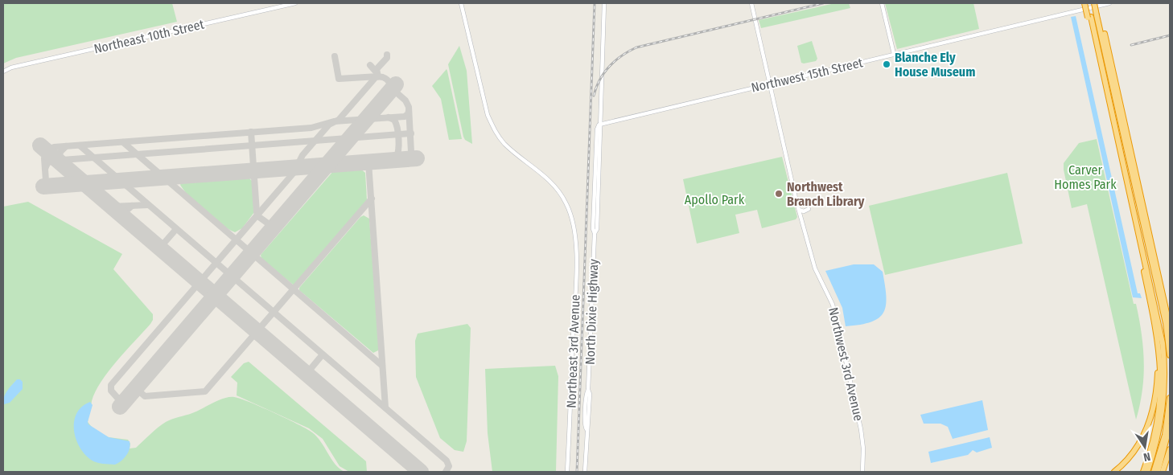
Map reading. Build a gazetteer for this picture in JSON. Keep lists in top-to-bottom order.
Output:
{
  "streets": {
    "street": [
      "Northeast 10th Street",
      "Northwest 15th Street",
      "North Dixie Highway",
      "Northeast 3rd Avenue",
      "Northwest 3rd Avenue"
    ]
  },
  "crossings": [
    ["Northwest 15th Street", "North Dixie Highway"],
    ["Northwest 15th Street", "Northwest 3rd Avenue"]
  ],
  "parks": ["Carver Homes Park", "Apollo Park"],
  "places": ["Blanche Ely House Museum", "Northwest Branch Library"],
  "north": "bottom"
}
